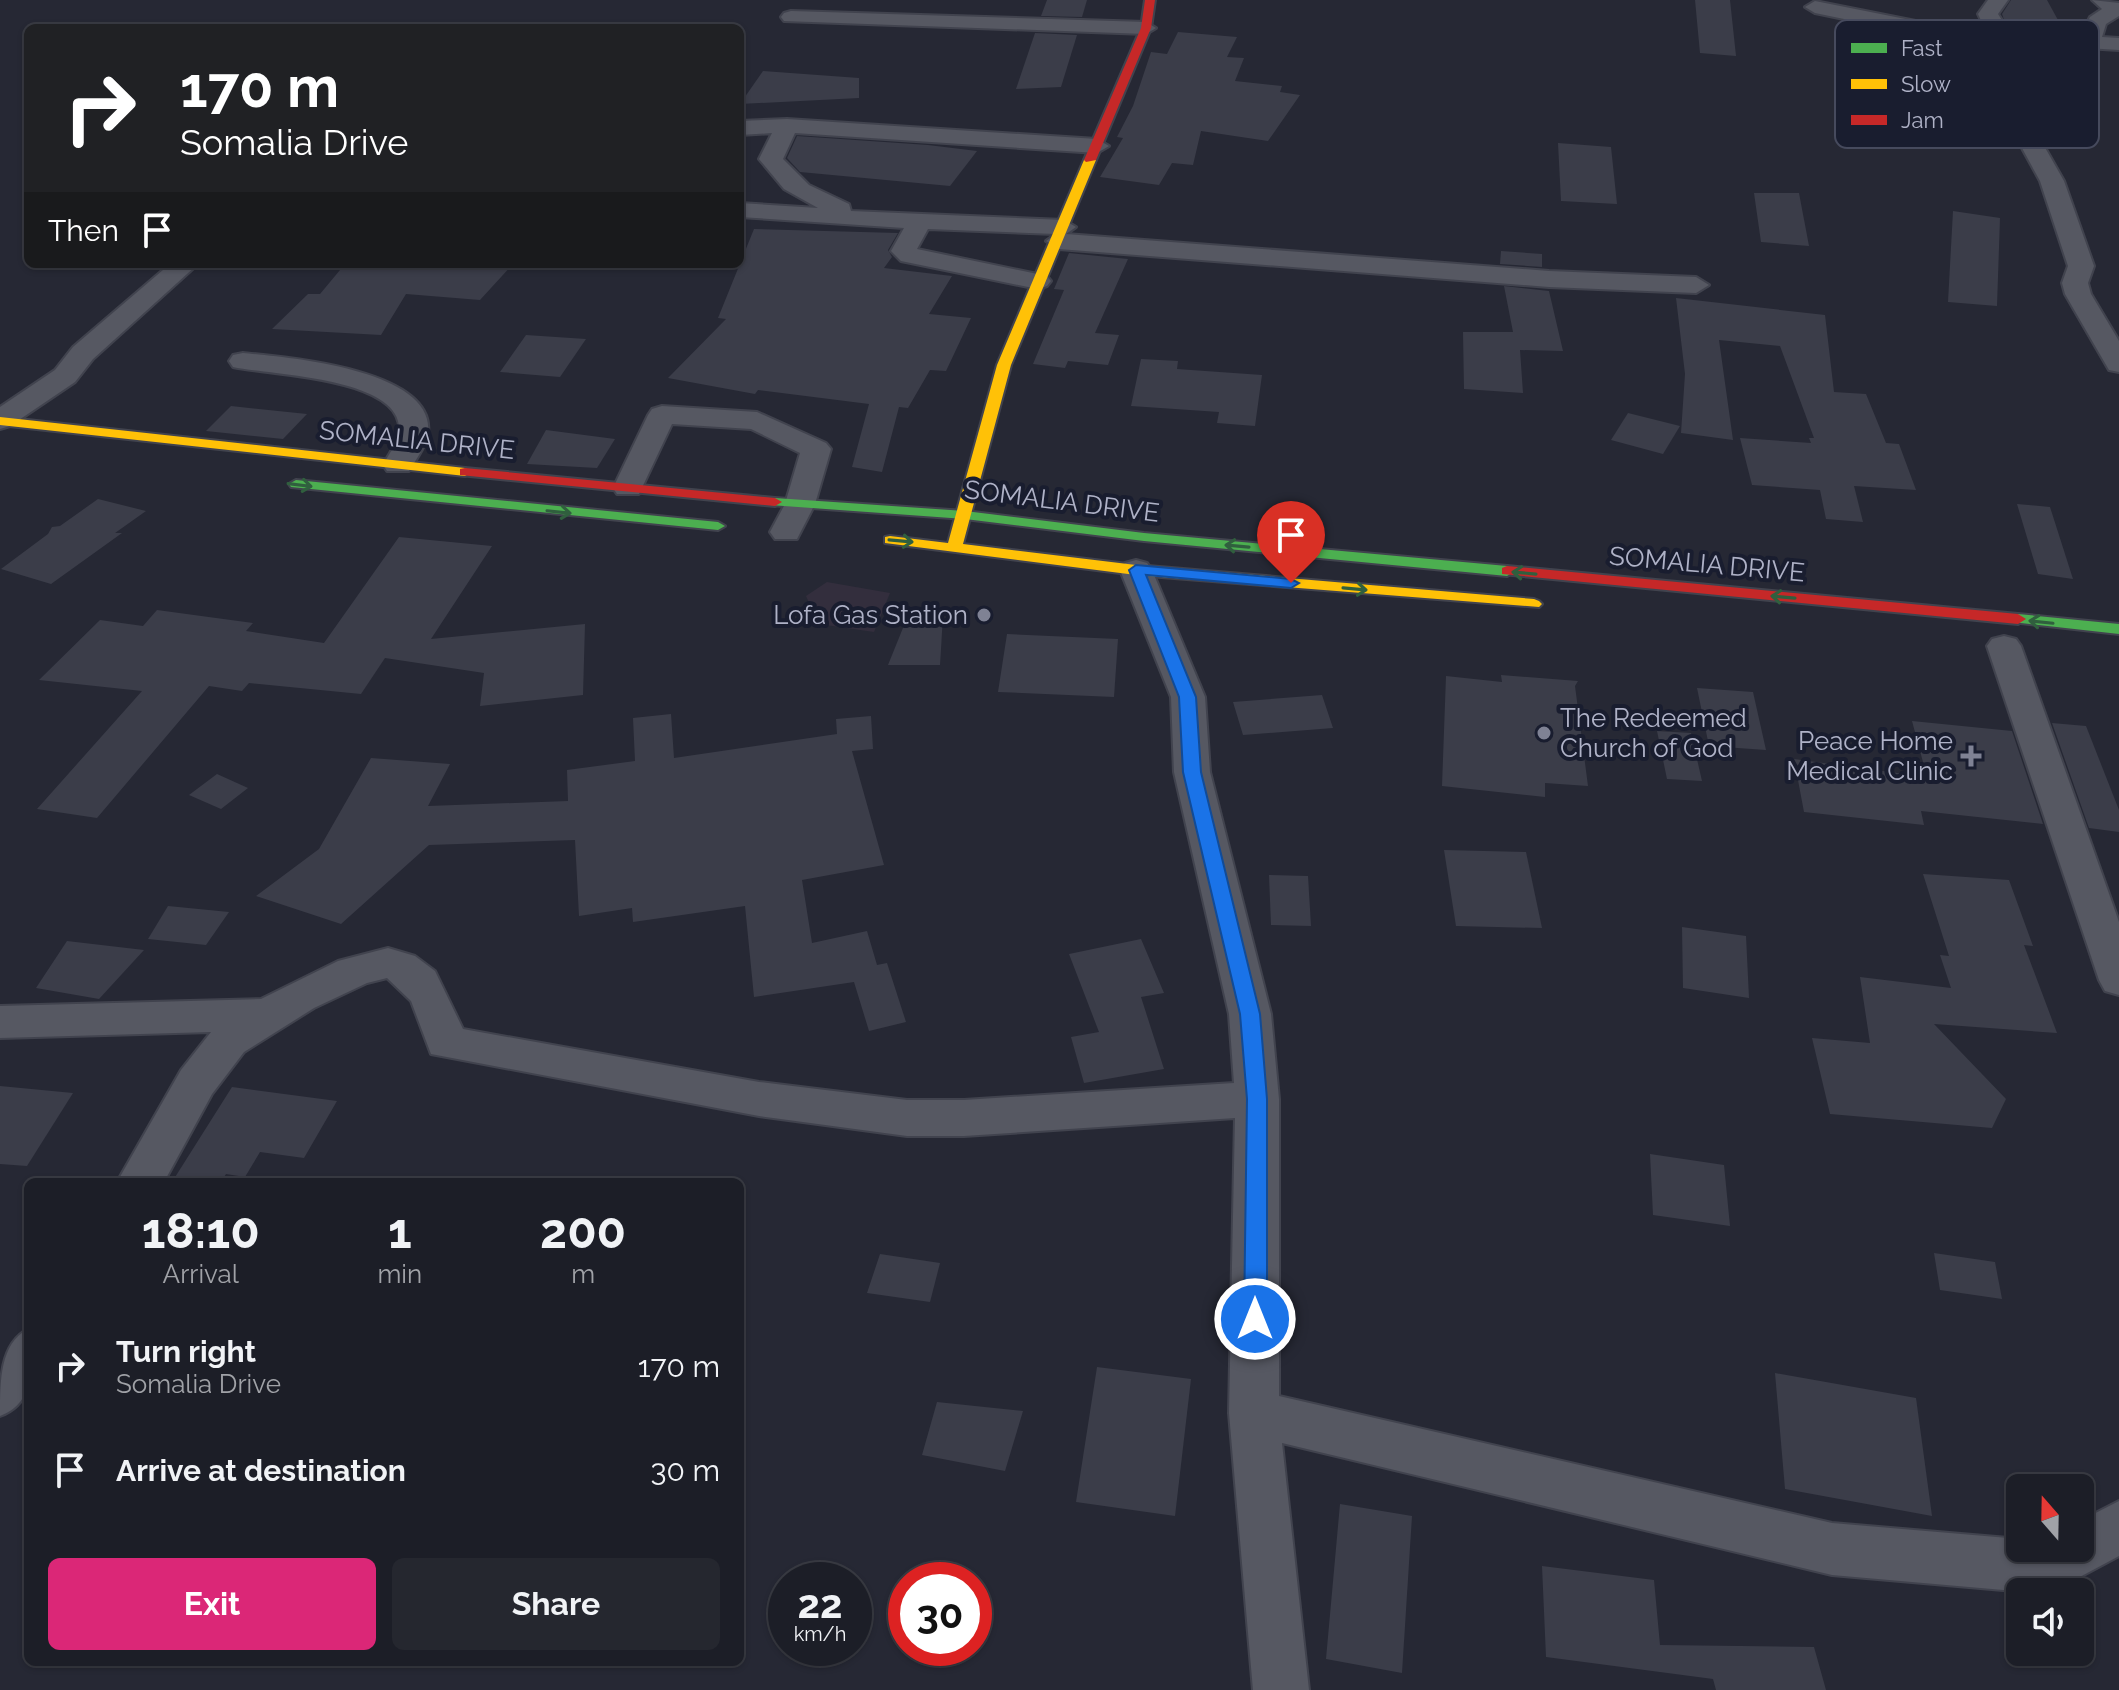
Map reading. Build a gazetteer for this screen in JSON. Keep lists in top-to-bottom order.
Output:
{
  "streets": {
    "main road": ["SOMALIA DRIVE"]
  },
  "places": {
    "other": ["Lofa Gas Station", "The Redeemed Church of God"],
    "health": ["Peace Home Medical Clinic"]
  },
  "legend": ["Fast", "Slow", "Jam"],
  "north": "top",
  "page": {
    "turn": ["170 m", "Somalia Drive"],
    "then": "Then",
    "eta": [
      "18:10",
      "Arrival",
      "1",
      "min",
      "200",
      "m"
    ],
    "list": [
      {
        "name": "Turn right",
        "note": "Somalia Drive",
        "value": "170 m"
      },
      {
        "name": "Arrive at destination",
        "value": "30 m"
      }
    ],
    "buttons": ["Exit", "Share"],
    "speed": "22 km/h",
    "limit": "30"
  }
}
